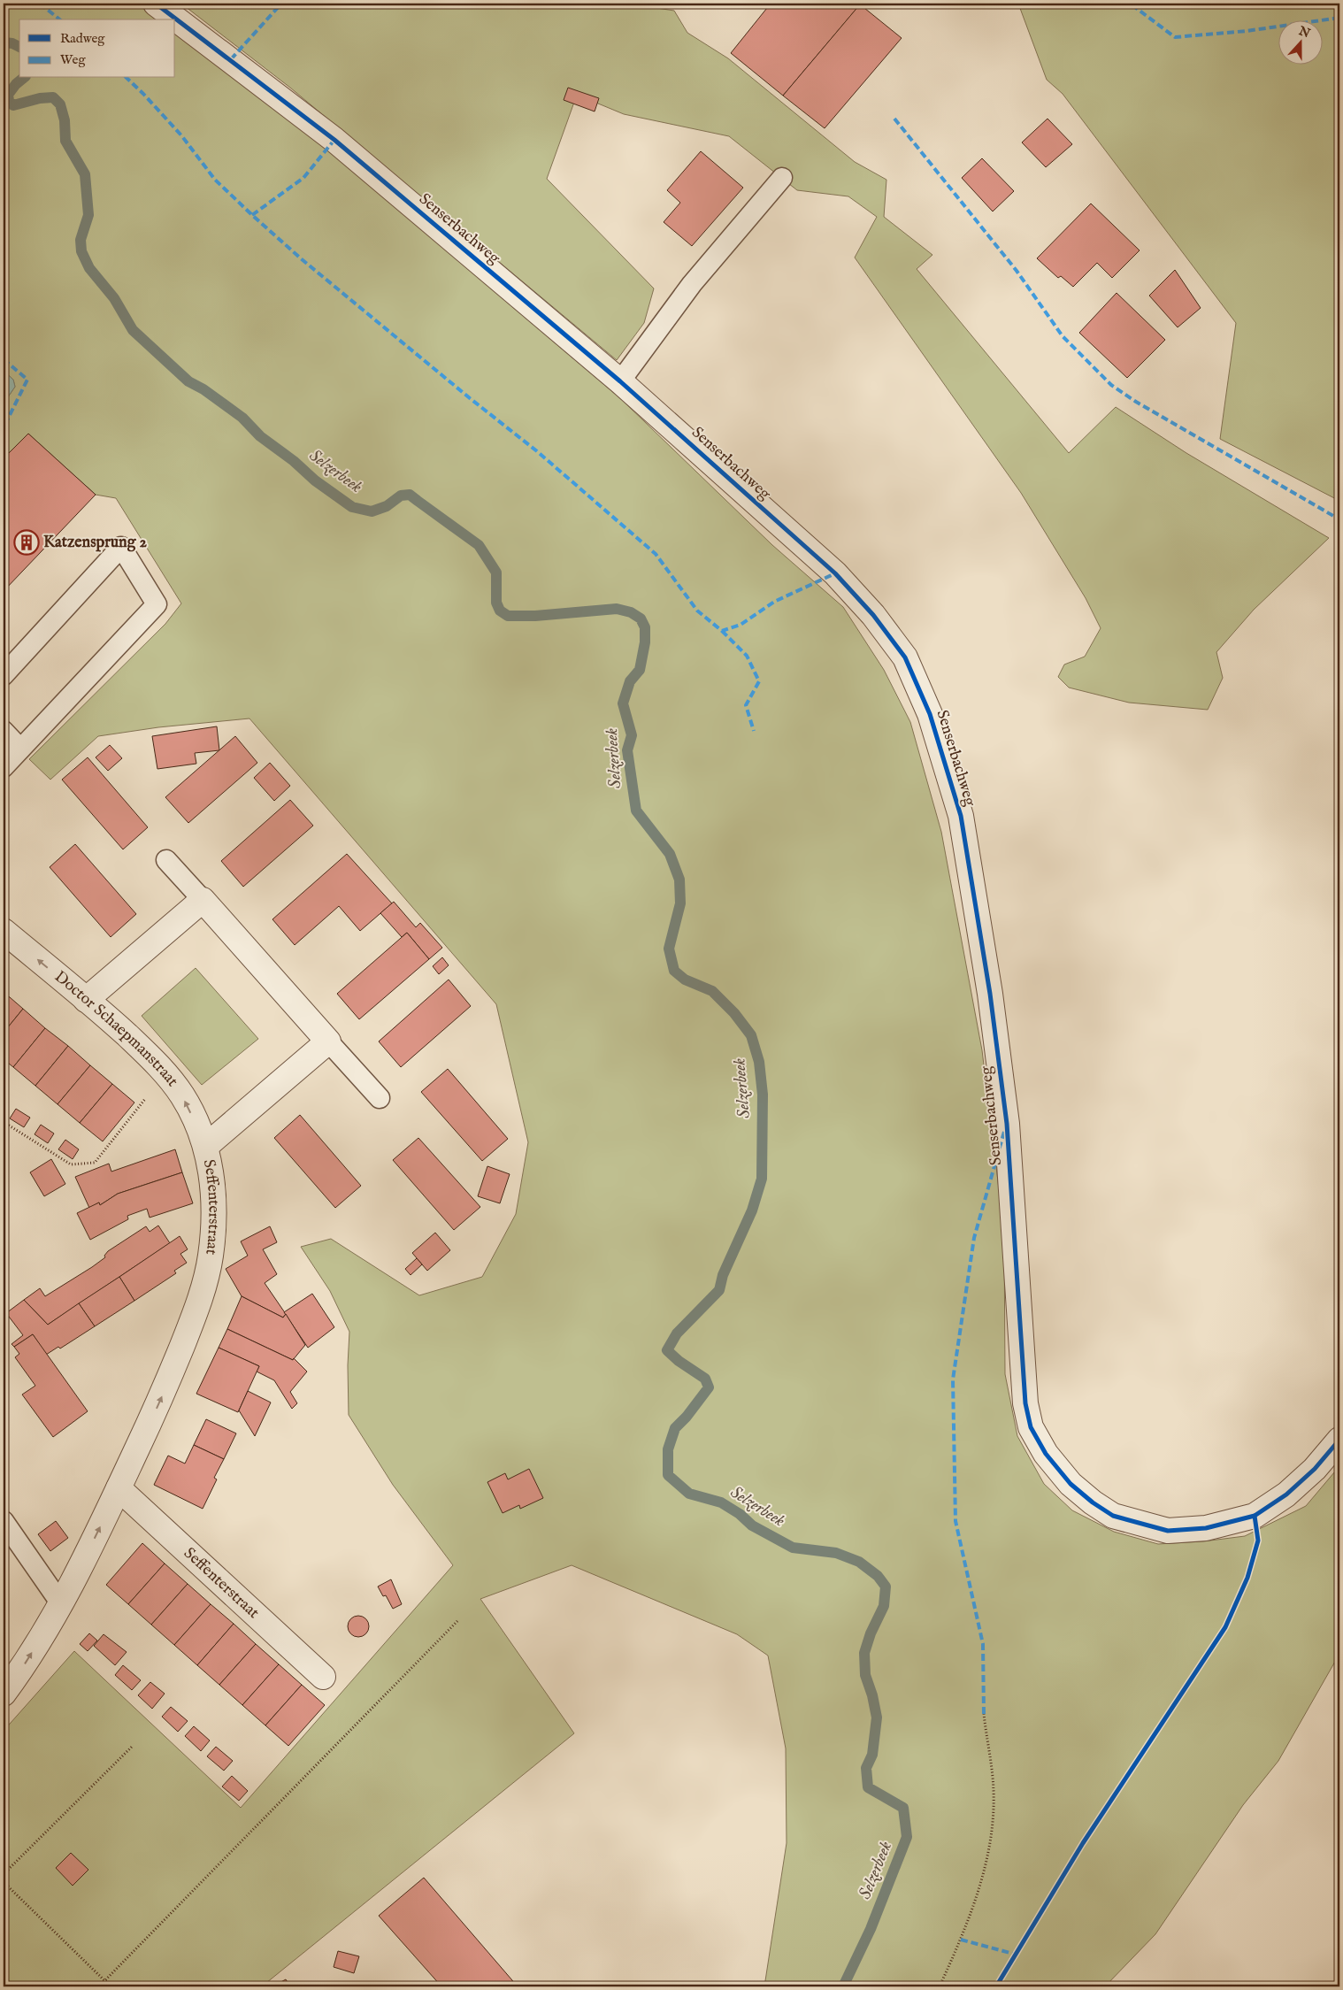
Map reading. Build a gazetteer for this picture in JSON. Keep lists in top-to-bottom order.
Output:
{
  "streets": {
    "street": ["Senserbachweg", "Doctor Schaepmanstraat", "Seffenterstraat"]
  },
  "crossings": [
    ["Doctor Schaepmanstraat", "Seffenterstraat"]
  ],
  "one_way": ["Seffenterstraat"],
  "water": ["Selzerbeek"],
  "places": {
    "building": ["Katzensprung 2"]
  },
  "legend": ["Radweg", "Weg"],
  "north": "top"
}
